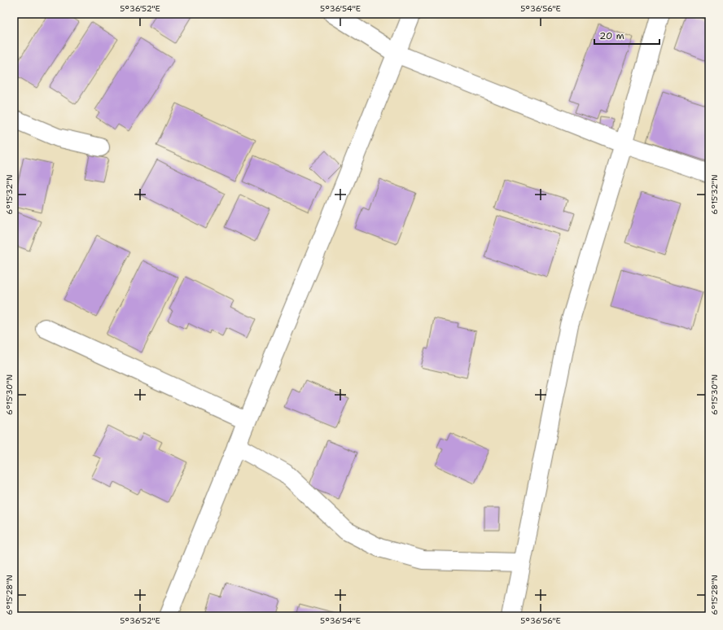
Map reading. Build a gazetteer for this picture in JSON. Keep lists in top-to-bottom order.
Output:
{
  "scale_bar": "20 m",
  "coordinates": [
    "5°36'52\"E",
    "5°36'54\"E",
    "5°36'56\"E",
    "6°15'32\"N",
    "6°15'30\"N",
    "6°15'28\"N"
  ]
}
